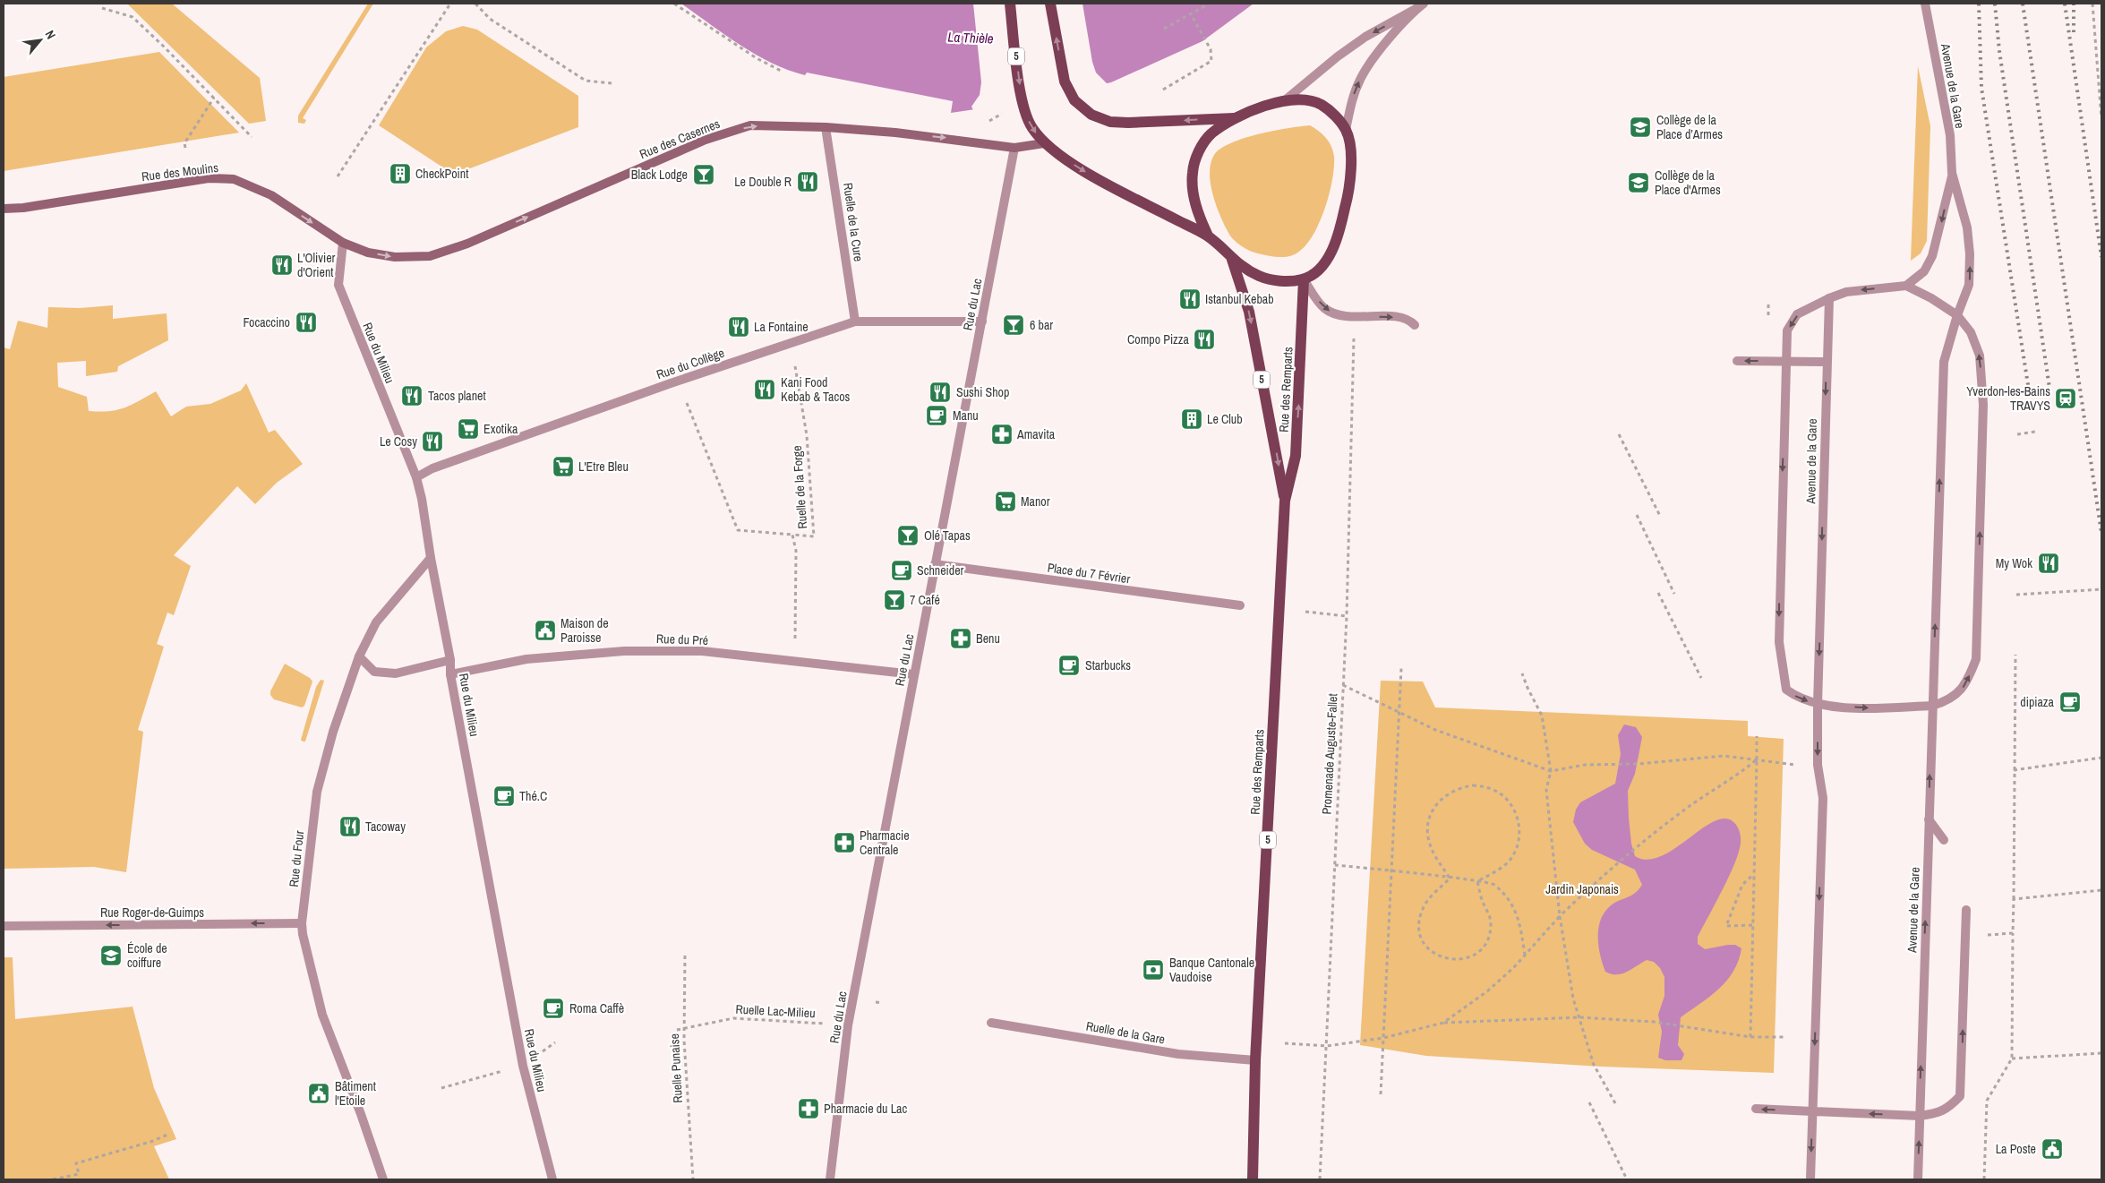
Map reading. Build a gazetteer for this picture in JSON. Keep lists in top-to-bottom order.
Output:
{
  "streets": {
    "main road": ["5", "Rue des Remparts"],
    "street": [
      "Avenue de la Gare",
      "Rue des Casernes",
      "Rue des Moulins",
      "Ruelle de la Cure",
      "Rue du Lac",
      "Rue du Milieu",
      "Rue du Collège",
      "Place du 7 Février",
      "Rue du Pré",
      "Rue du Four",
      "Rue Roger-de-Guimps",
      "Ruelle de la Gare"
    ],
    "path": [
      "Ruelle de la Forge",
      "Promenade Auguste-Fallet",
      "Ruelle Lac-Milieu",
      "Ruelle Punaise"
    ]
  },
  "crossings": [
    ["5", "Rue des Casernes"],
    ["Rue des Casernes", "Rue des Moulins"],
    ["Rue des Casernes", "Ruelle de la Cure"],
    ["Rue des Casernes", "Rue du Lac"],
    ["Rue des Casernes", "Rue du Milieu"],
    ["Rue des Moulins", "Rue du Milieu"],
    ["Ruelle de la Cure", "Rue du Collège"],
    ["Rue du Lac", "Rue du Collège"],
    ["Rue du Lac", "Place du 7 Février"],
    ["Rue du Lac", "Rue du Pré"],
    ["Rue du Lac", "Ruelle Lac-Milieu"],
    ["Rue du Milieu", "Rue du Collège"],
    ["Rue du Milieu", "Rue du Pré"],
    ["Rue du Milieu", "Rue du Four"],
    ["Rue du Collège", "Ruelle de la Forge"],
    ["Rue des Remparts", "Ruelle de la Gare"],
    ["Ruelle de la Forge", "Rue du Pré"],
    ["Rue du Four", "Rue Roger-de-Guimps"],
    ["Ruelle Lac-Milieu", "Ruelle Punaise"]
  ],
  "one_way": ["Rue des Casernes", "Rue des Moulins", "Rue Roger-de-Guimps"],
  "water": ["La Thièle"],
  "parks": ["Jardin Japonais"],
  "places": {
    "school or university": ["Collège de la Place d’Armes", "Collège de la Place d'Armes", "École de coiffure"],
    "building": ["CheckPoint", "Le Club"],
    "bar": [
      "Black Lodge",
      "6 bar",
      "Olé Tapas",
      "7 Café"
    ],
    "restaurant": [
      "Le Double R",
      "L'Olivier d'Orient",
      "Istanbul Kebab",
      "Focaccino",
      "La Fontaine",
      "Compo Pizza",
      "Kani Food Kebab & Tacos",
      "Sushi Shop",
      "Tacos planet",
      "Le Cosy",
      "My Wok",
      "Tacoway"
    ],
    "station": ["Yverdon-les-Bains TRAVYS"],
    "cafe": [
      "Manu",
      "Schneider",
      "Starbucks",
      "dipiaza",
      "Thé.C",
      "Roma Caffè"
    ],
    "supermarket": ["Exotika", "L'Etre Bleu", "Manor"],
    "pharmacy": [
      "Amavita",
      "Benu",
      "Pharmacie Centrale",
      "Pharmacie du Lac"
    ],
    "public building": ["Maison de Paroisse", "Bâtiment l'Etoile", "La Poste"],
    "bank": ["Banque Cantonale Vaudoise"]
  },
  "north": "top right"
}
